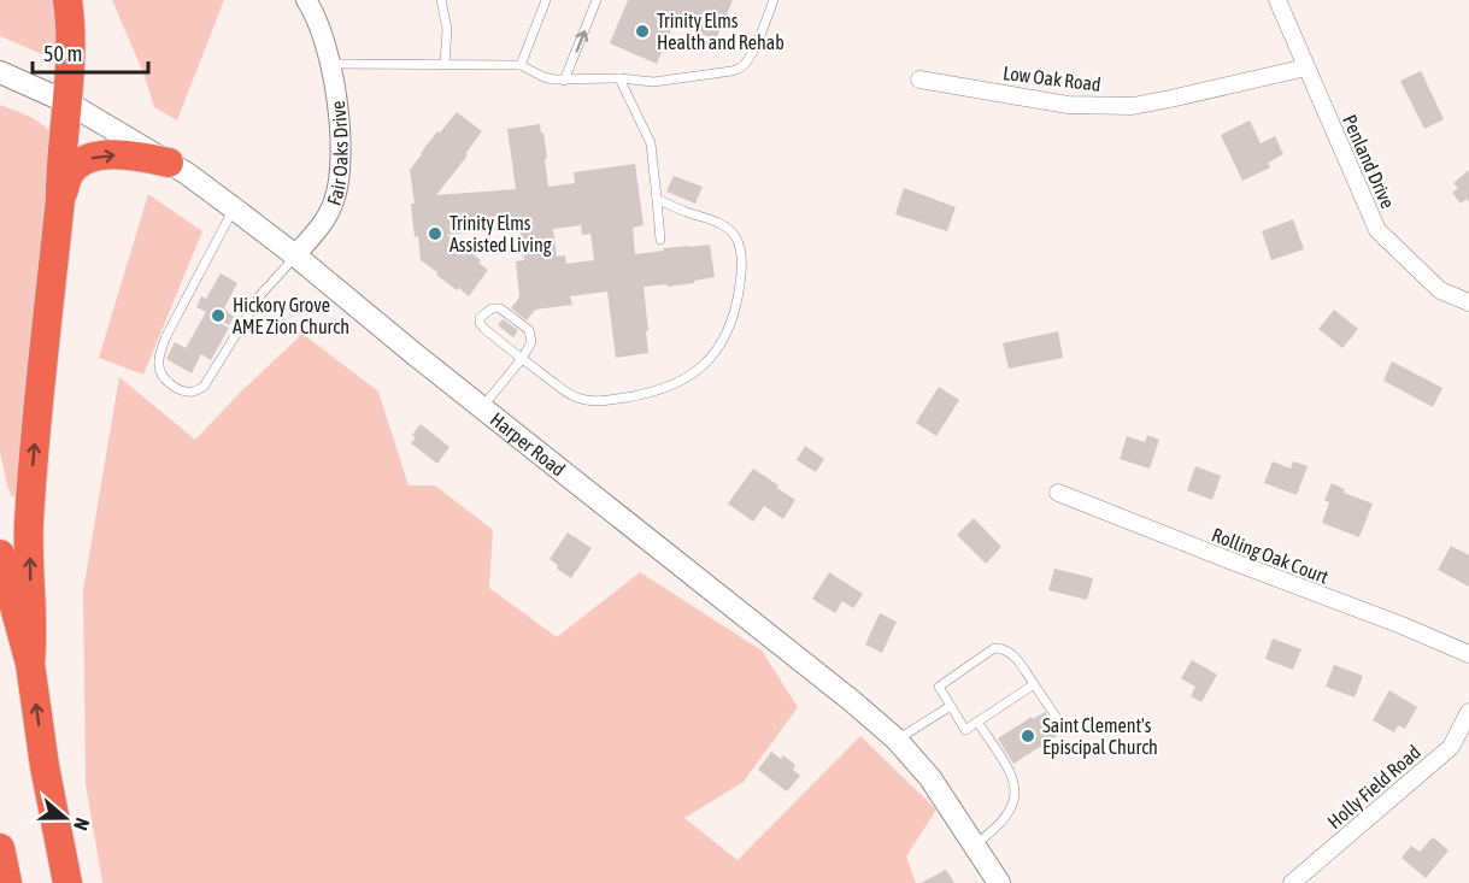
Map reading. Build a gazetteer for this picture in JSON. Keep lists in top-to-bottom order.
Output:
{
  "streets": {
    "main road": ["Harper Road"],
    "street": [
      "Low Oak Road",
      "Fair Oaks Drive",
      "Penland Drive",
      "Rolling Oak Court",
      "Holly Field Road"
    ]
  },
  "crossings": [
    ["Low Oak Road", "Penland Drive"],
    ["Fair Oaks Drive", "Harper Road"]
  ],
  "places": [
    "Trinity Elms Health and Rehab",
    "Trinity Elms Assisted Living",
    "Hickory Grove AME Zion Church",
    "Saint Clement's Episcipal Church"
  ],
  "scale_bar": "50 m",
  "north": "right"
}
